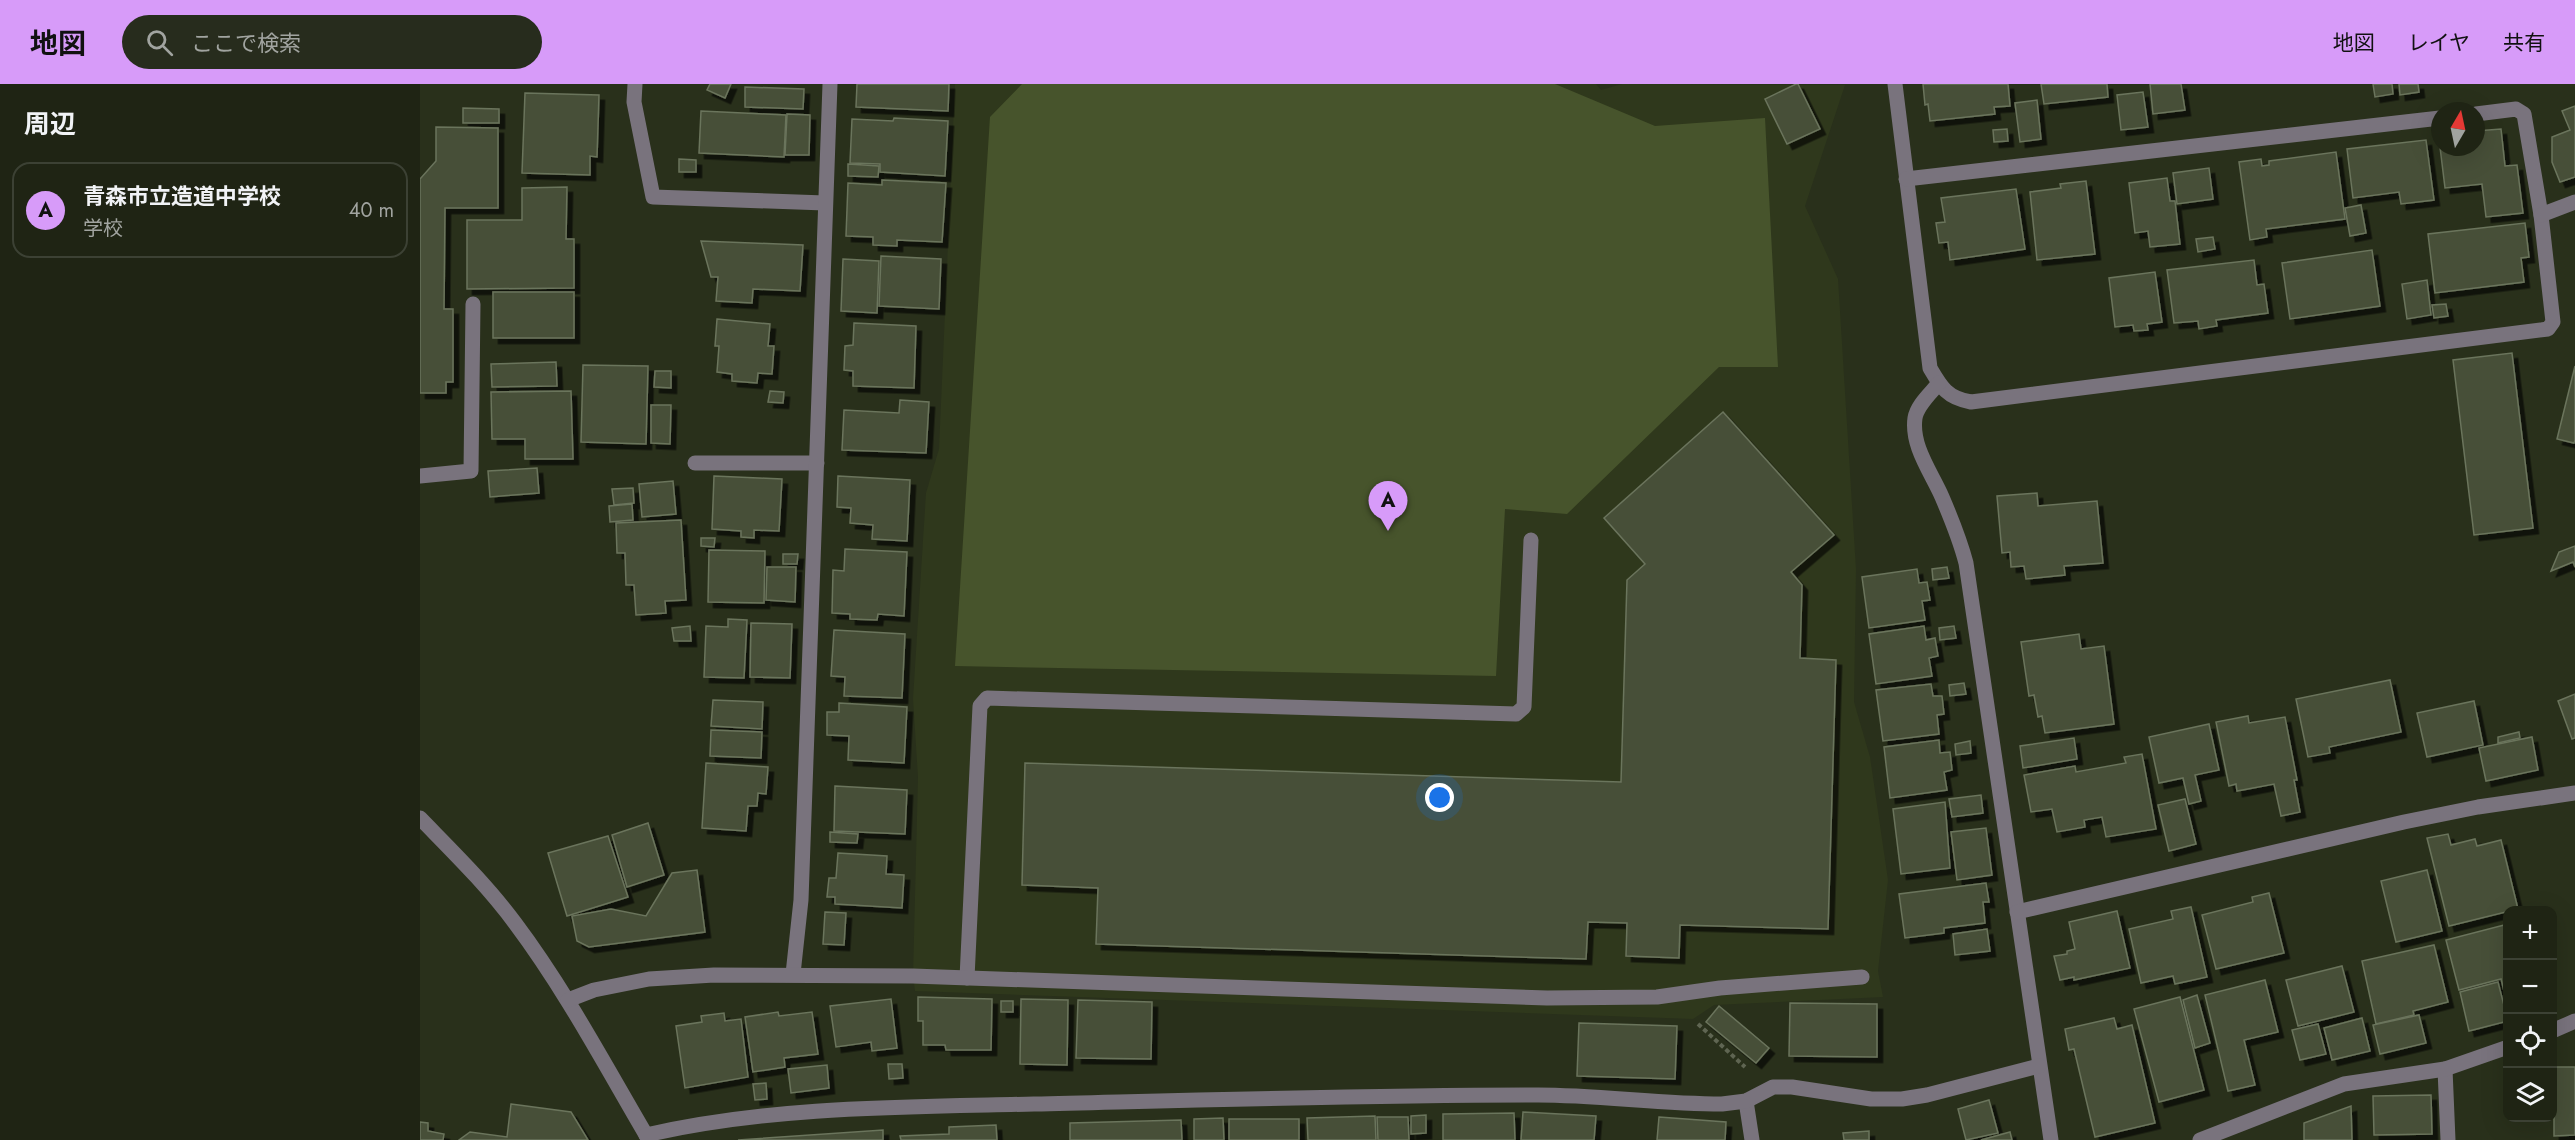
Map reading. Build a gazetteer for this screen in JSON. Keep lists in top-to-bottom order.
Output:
{
  "north": "top",
  "page": {
    "header": "地図",
    "search": "ここで検索",
    "nav": ["地図", "レイヤ", "共有"],
    "heading": "周辺",
    "list": [
      {
        "mark": "A",
        "name": "青森市立造道中学校",
        "note": "学校",
        "value": "40 m"
      }
    ],
    "pins": "A",
    "map_buttons": ["+", "−"]
  }
}
